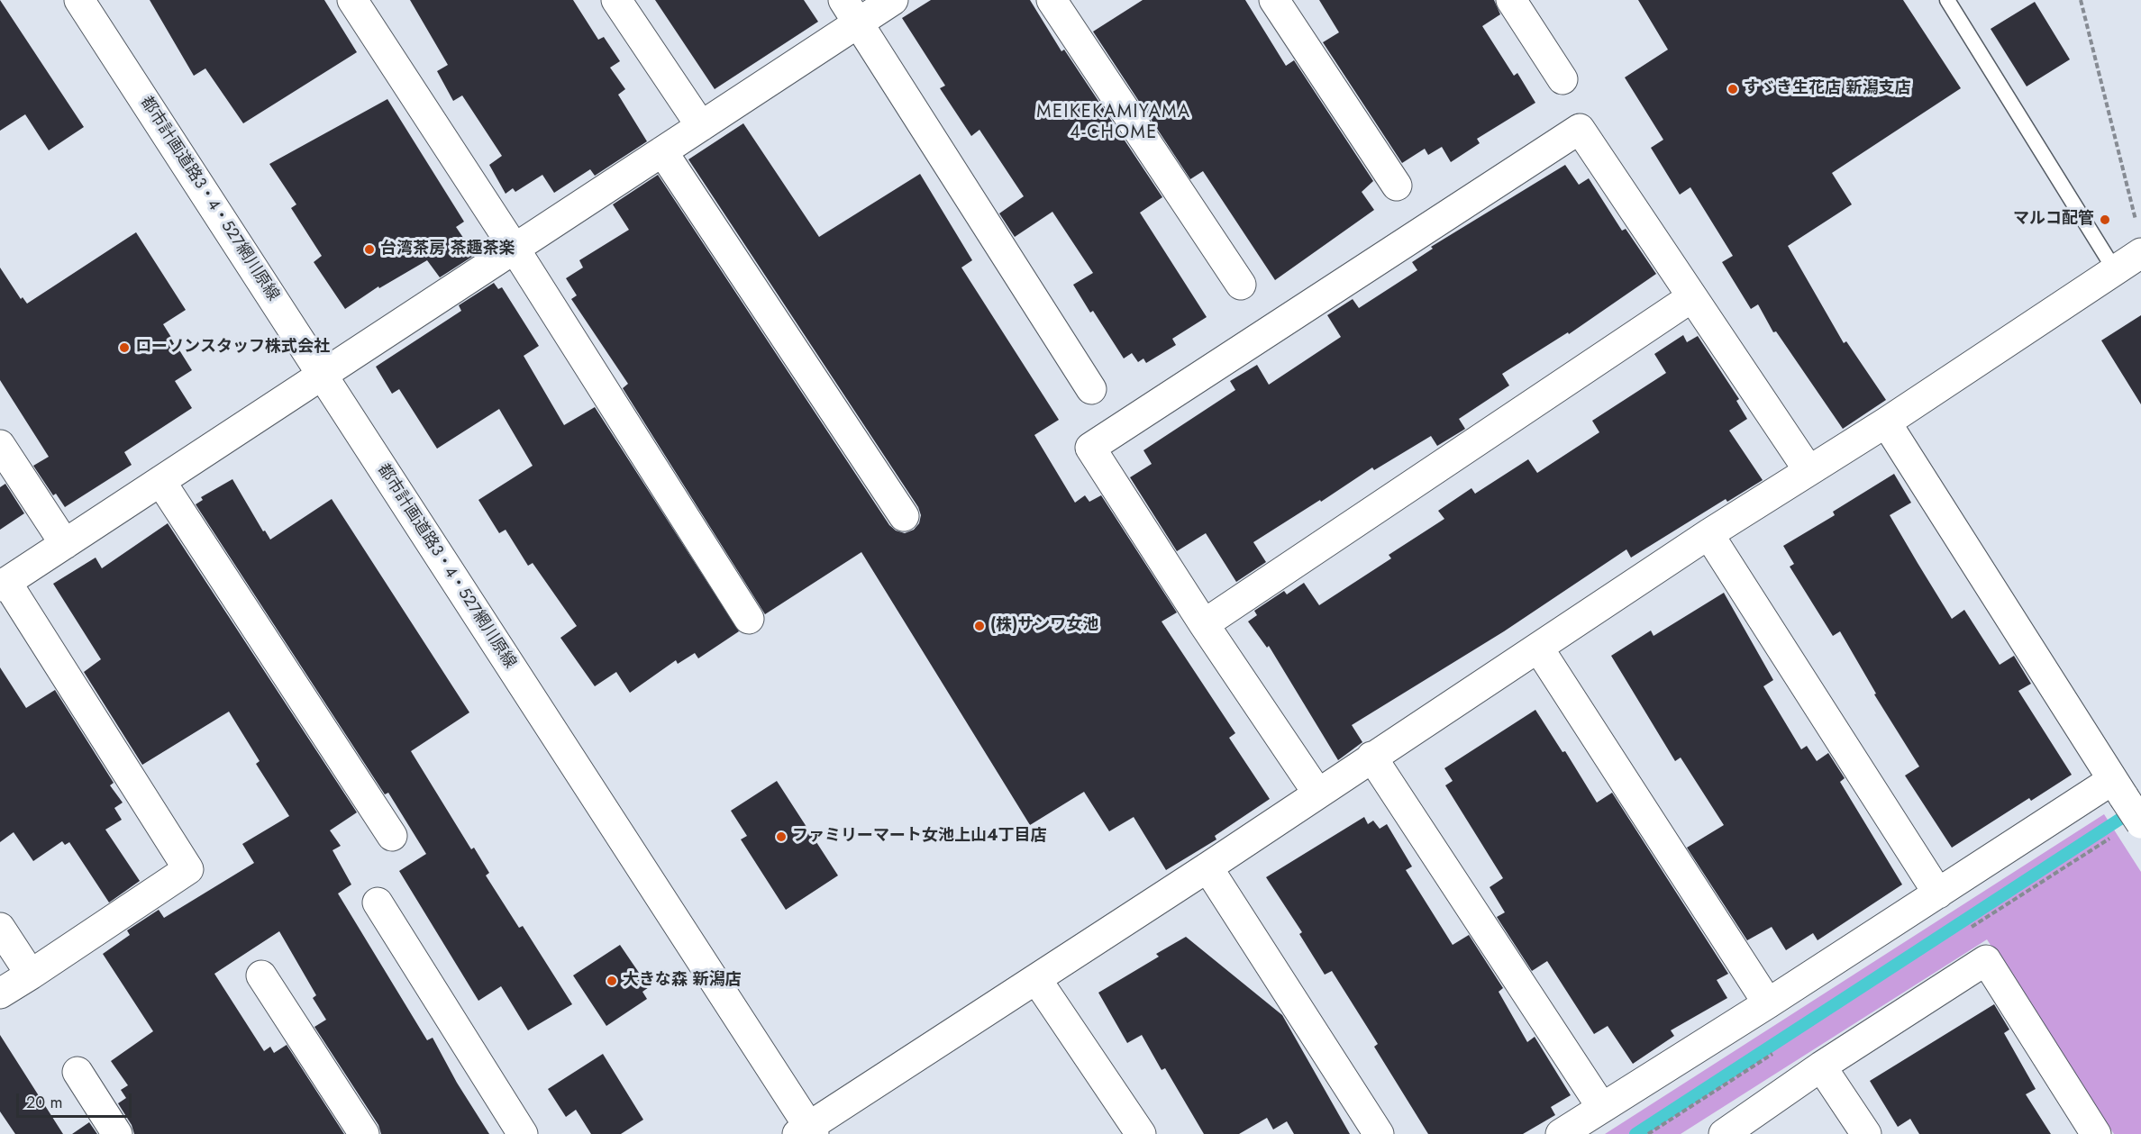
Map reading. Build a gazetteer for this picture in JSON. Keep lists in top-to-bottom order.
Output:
{
  "streets": {
    "street": ["都市計画道路3・4・527網川原線"]
  },
  "districts": ["MEIKEKAMIYAMA 4-CHOME"],
  "places": [
    "すゞき生花店 新潟支店",
    "マルコ配管",
    "台湾茶房 茶趣茶楽",
    "ローソンスタッフ株式会社",
    "(株)サンワ女池",
    "ファミリーマート女池上山4丁目店",
    "大きな森 新潟店"
  ],
  "scale_bar": "20 m"
}
